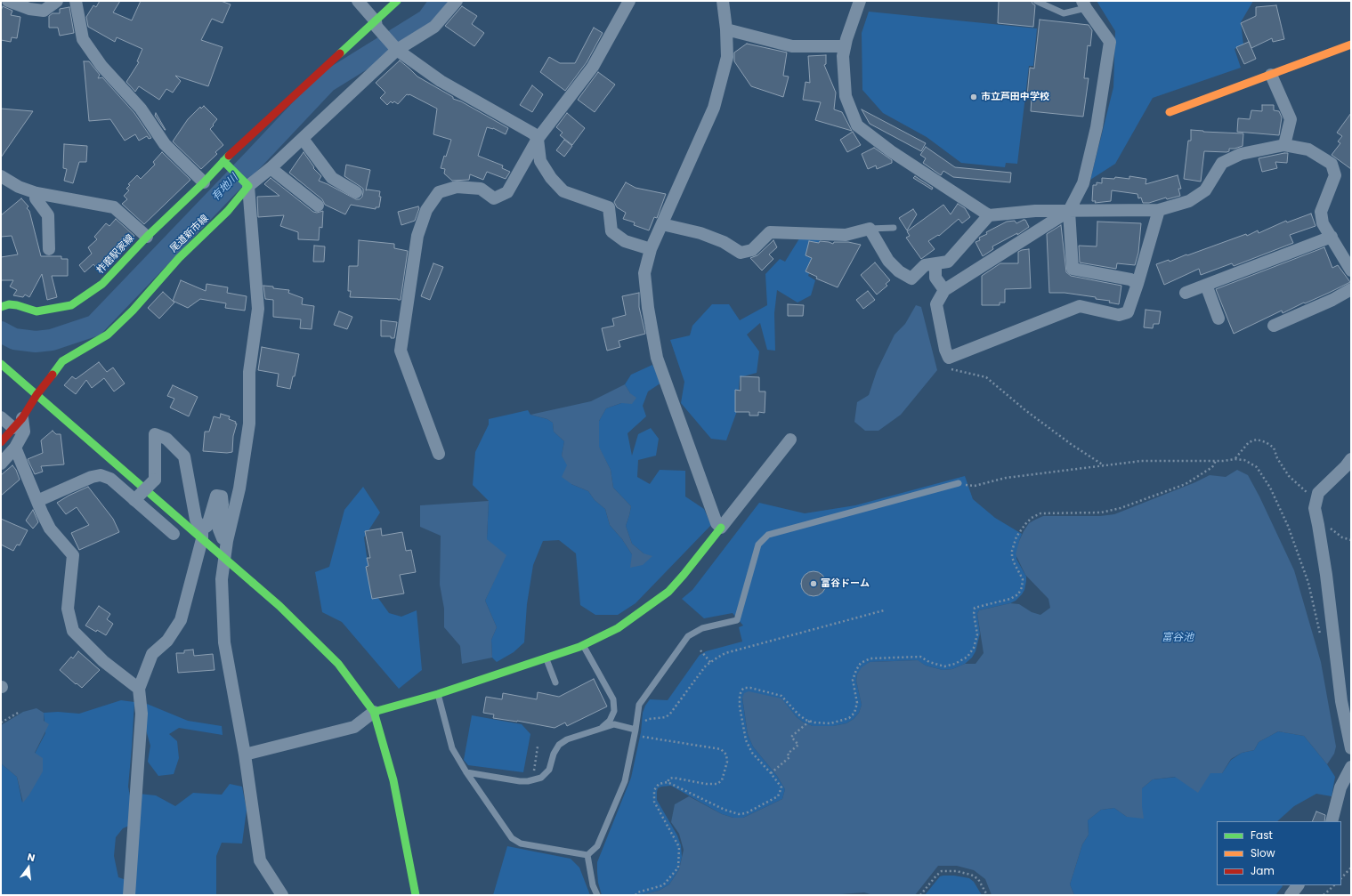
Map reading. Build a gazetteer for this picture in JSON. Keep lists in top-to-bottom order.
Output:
{
  "streets": {
    "street": ["尾道新市線", "柞磨駅家線"]
  },
  "water": ["有地川", "富谷池"],
  "places": ["市立芦田中学校", "富谷ドーム"],
  "legend": ["Fast", "Slow", "Jam"],
  "north": "top"
}
